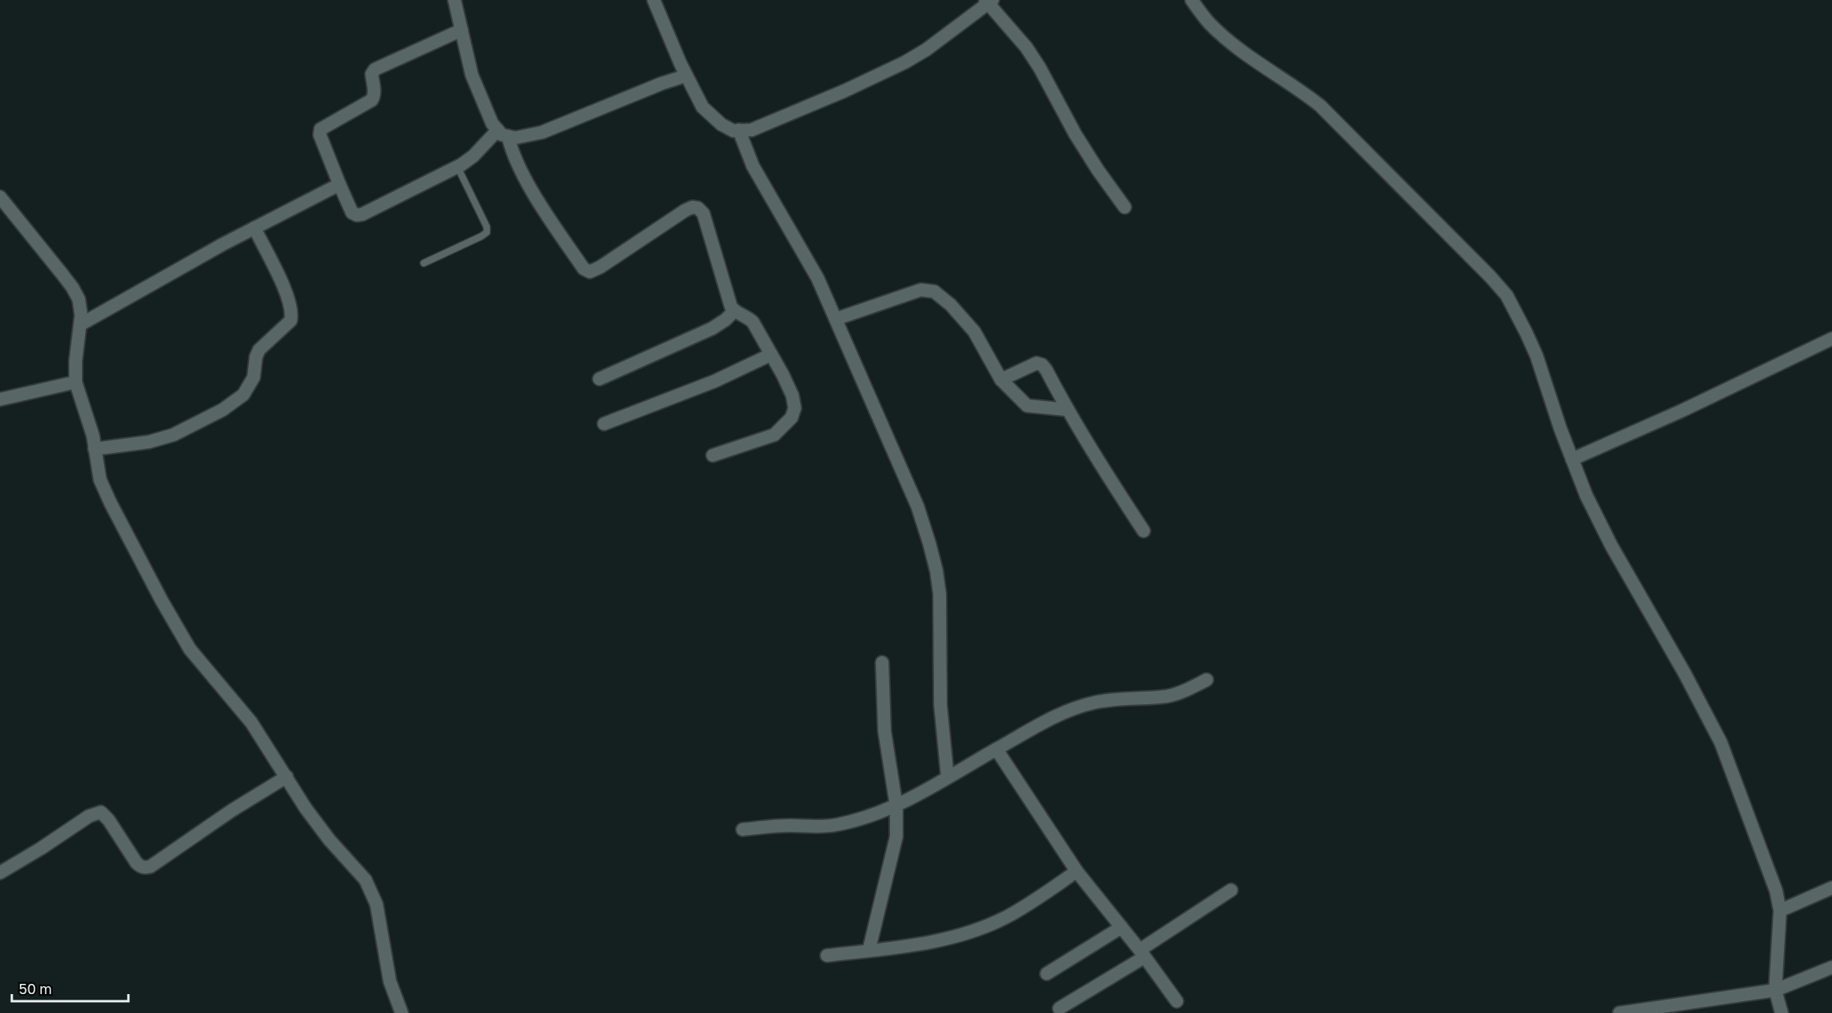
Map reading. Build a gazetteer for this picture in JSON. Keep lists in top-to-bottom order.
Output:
{
  "scale_bar": "50 m"
}
